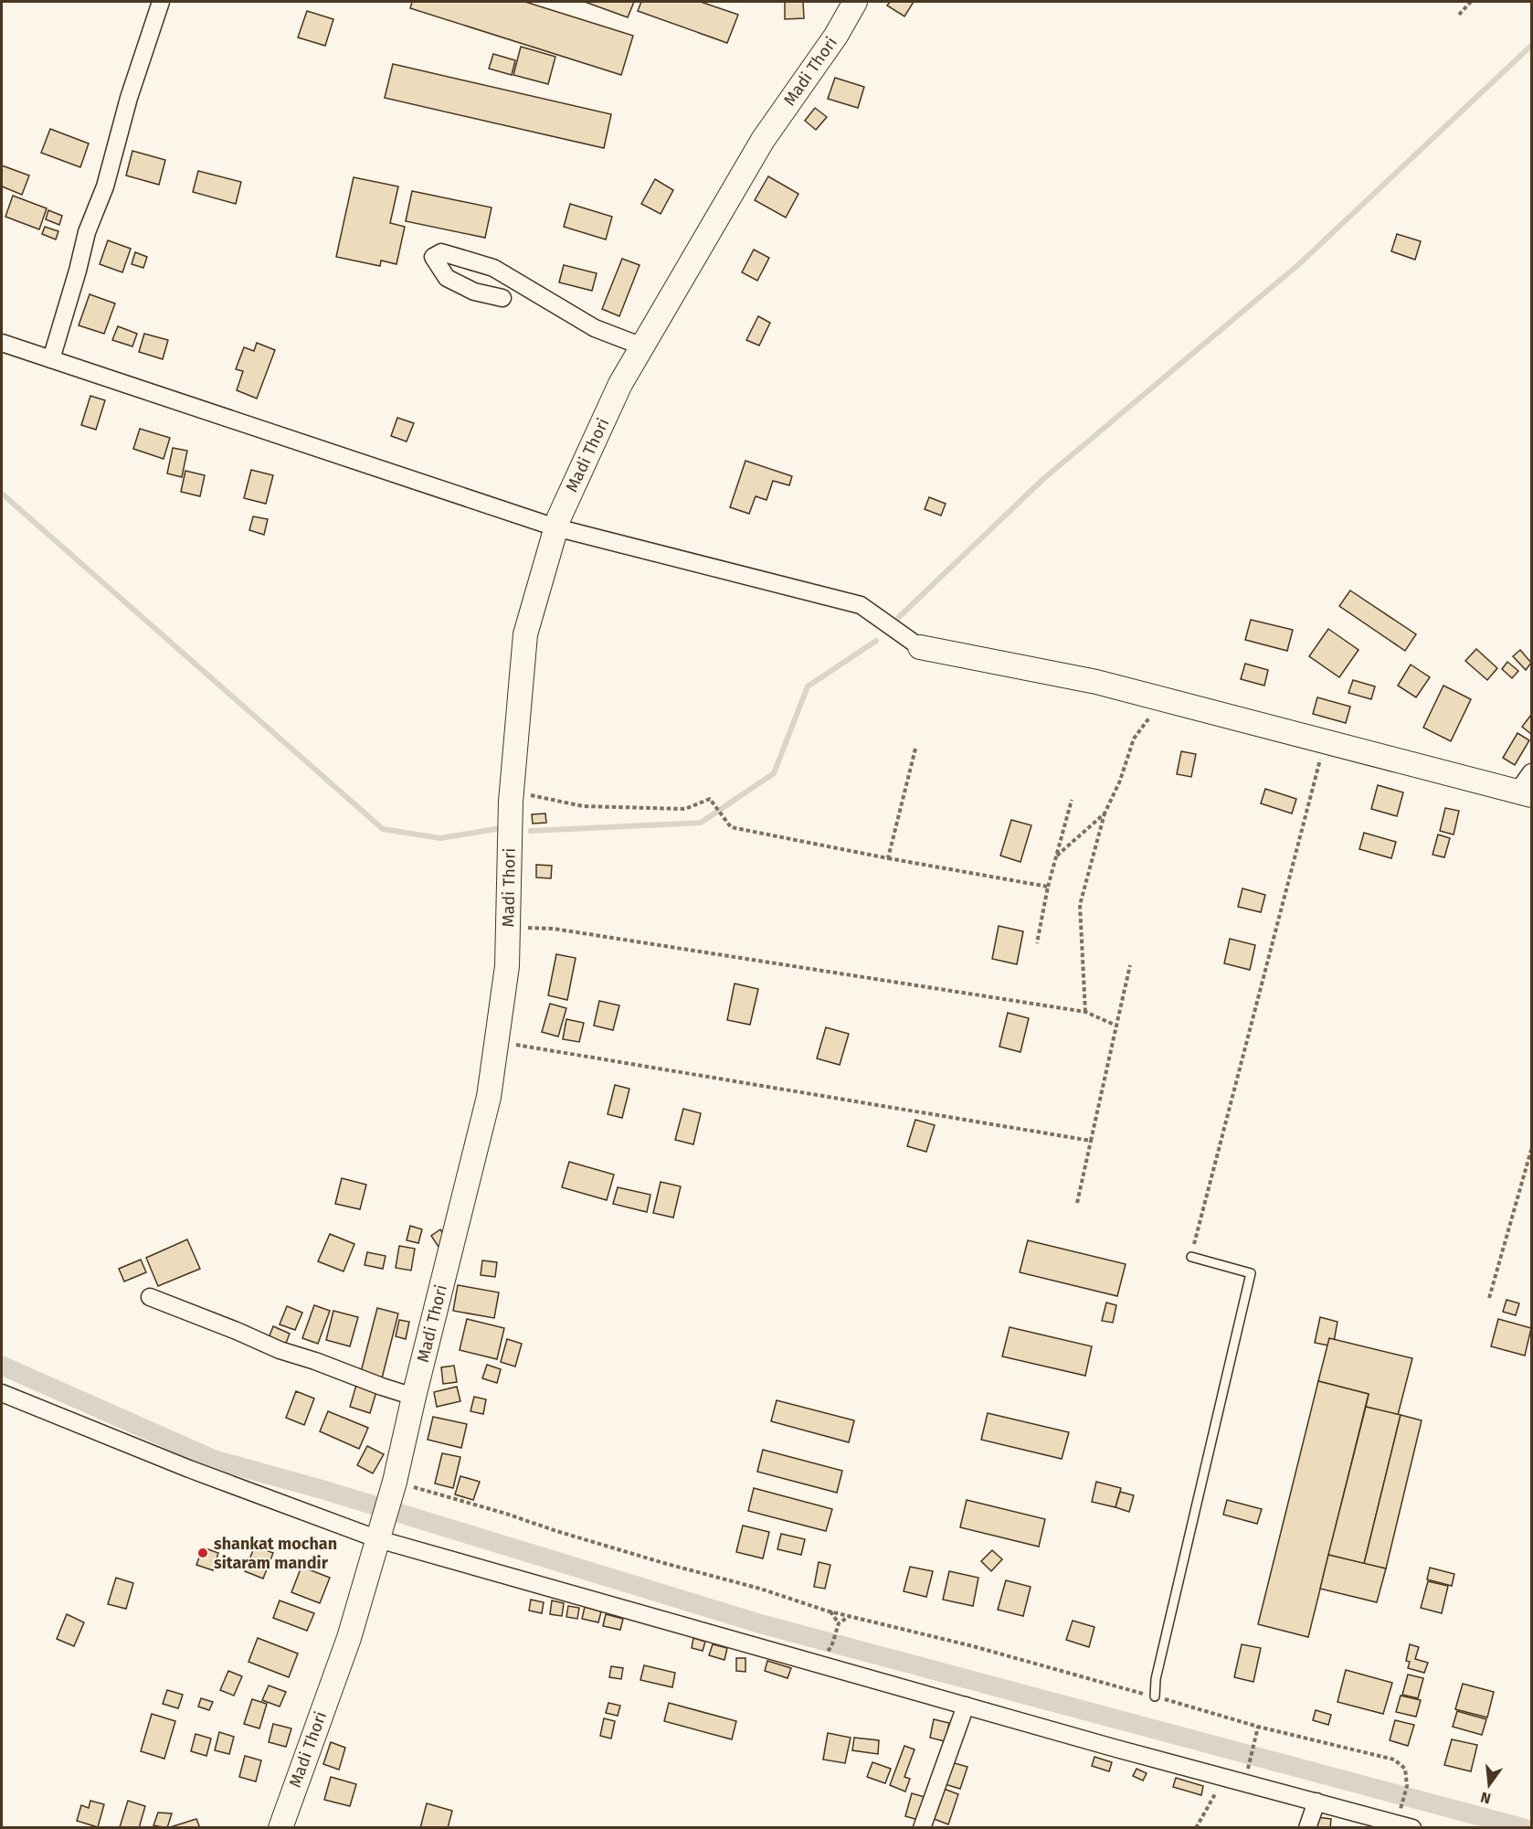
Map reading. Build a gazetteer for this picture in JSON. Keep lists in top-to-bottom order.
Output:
{
  "streets": {
    "main road": ["Madi Thori"]
  },
  "places": ["shankat mochan sitaram mandir"],
  "north": "bottom"
}
